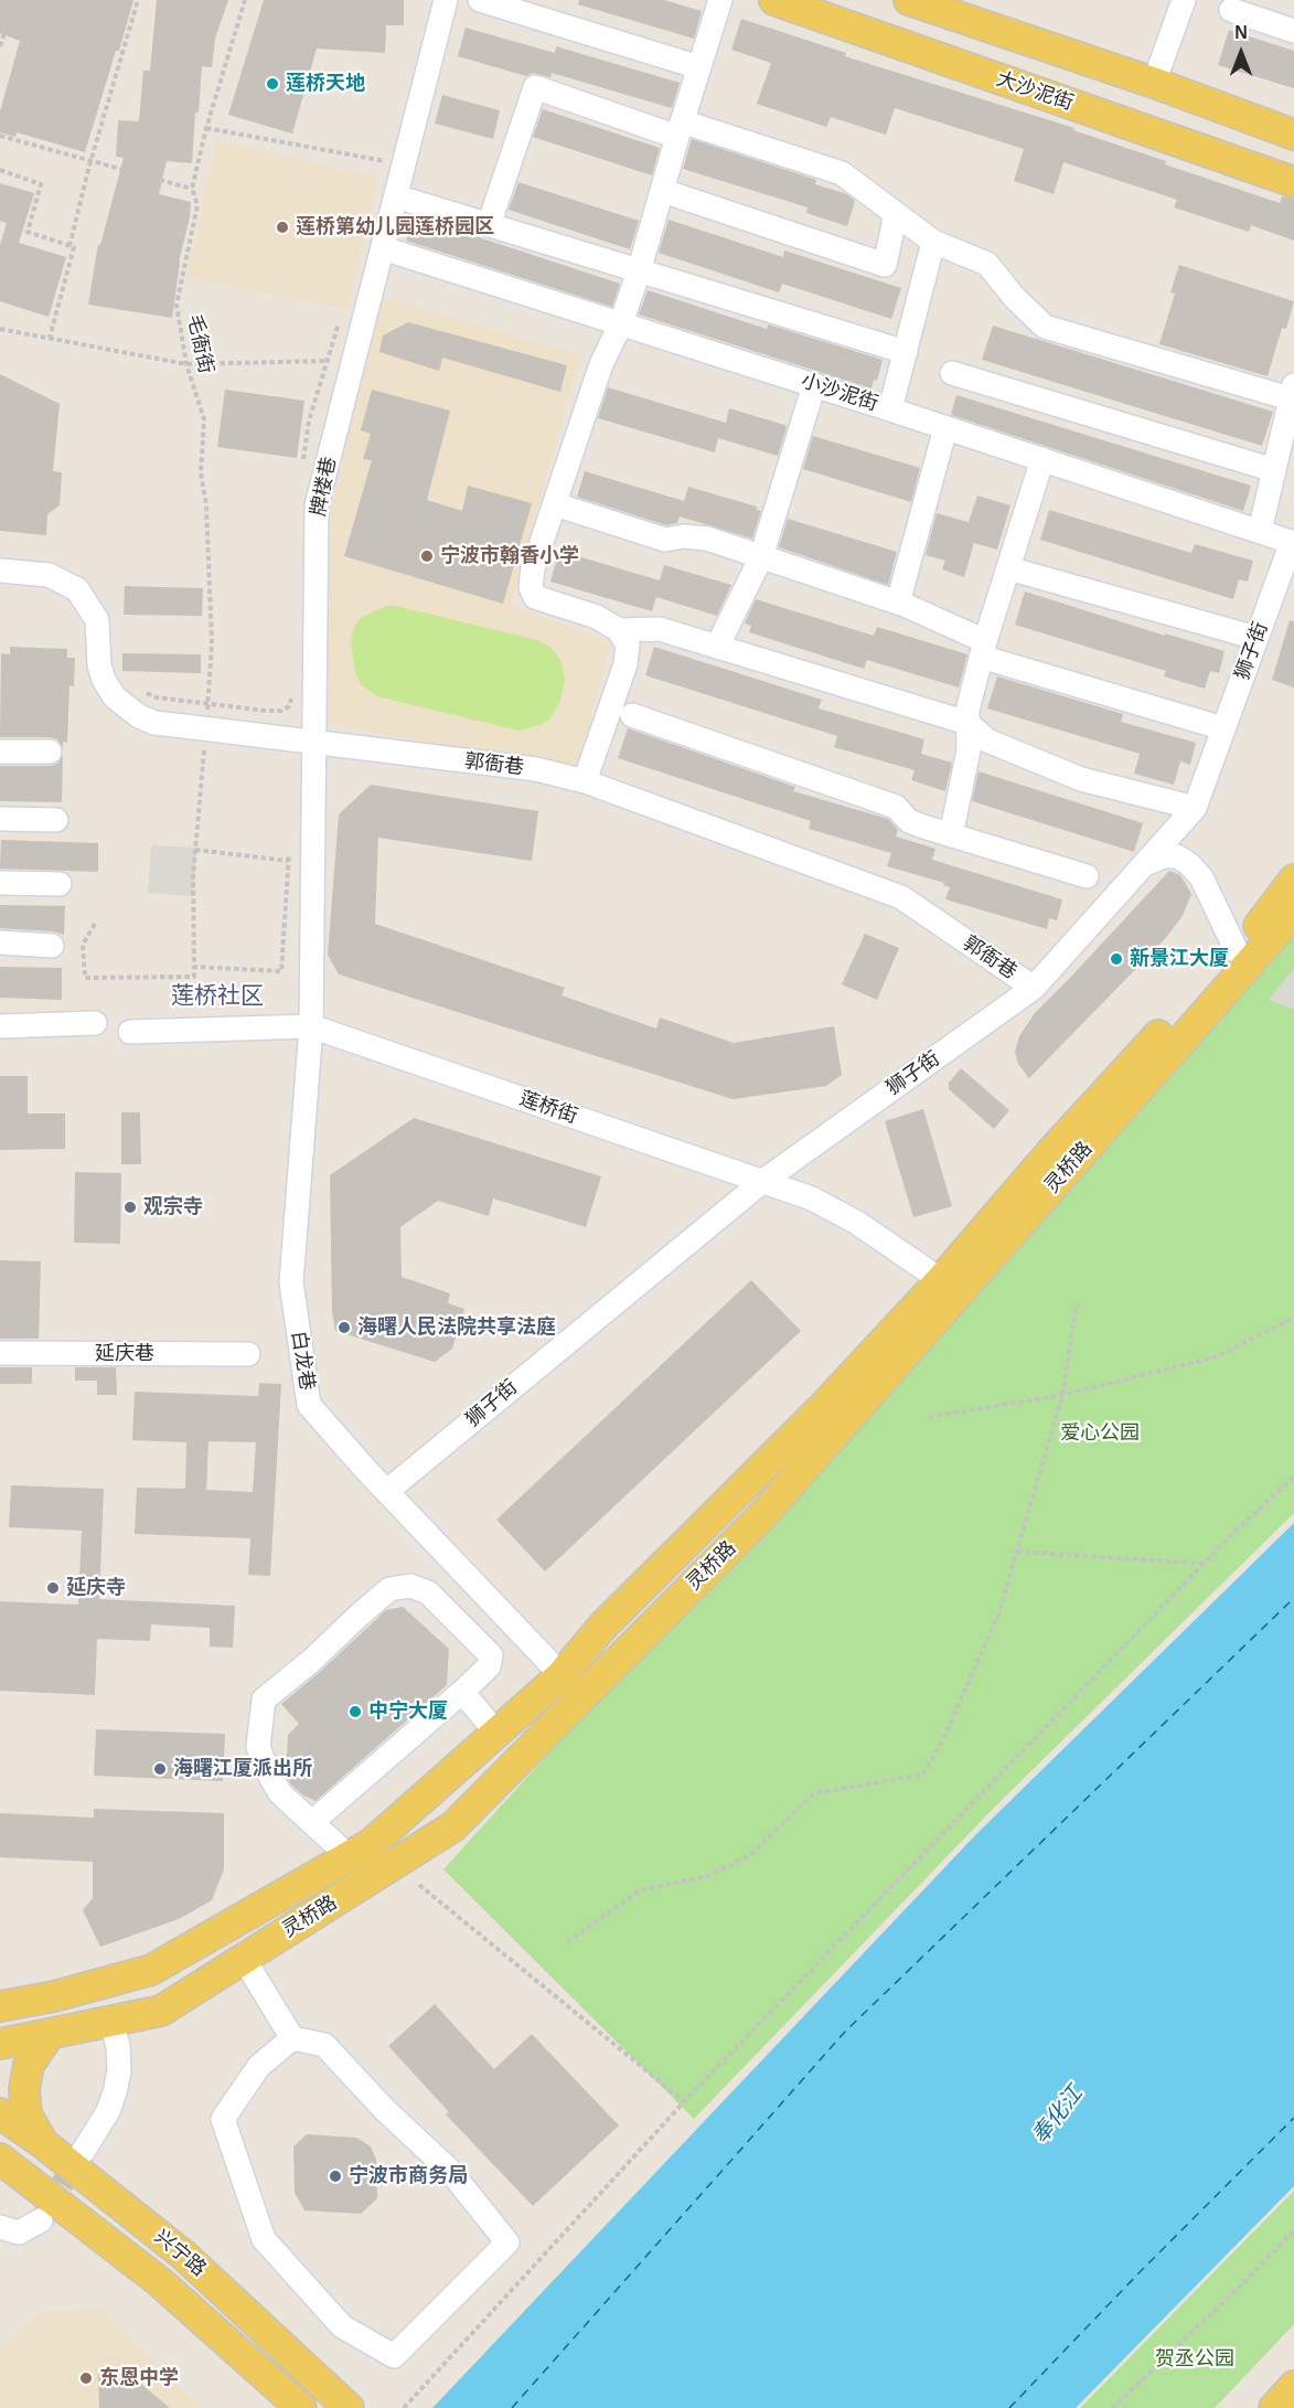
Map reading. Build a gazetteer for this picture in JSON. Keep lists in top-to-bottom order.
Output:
{
  "streets": {
    "main road": ["大沙泥街", "灵桥路", "兴宁路"],
    "street": [
      "小沙泥街",
      "牌楼巷",
      "狮子街",
      "郭衙巷",
      "莲桥街",
      "延庆巷",
      "白龙巷"
    ],
    "path": ["毛衙街"]
  },
  "crossings": [
    ["毛衙街", "郭衙巷"],
    ["小沙泥街", "牌楼巷"],
    ["小沙泥街", "狮子街"],
    ["牌楼巷", "郭衙巷"],
    ["牌楼巷", "莲桥街"],
    ["牌楼巷", "白龙巷"],
    ["狮子街", "郭衙巷"],
    ["狮子街", "莲桥街"],
    ["狮子街", "白龙巷"],
    ["莲桥街", "灵桥路"],
    ["莲桥街", "白龙巷"],
    ["灵桥路", "白龙巷"]
  ],
  "districts": ["莲桥社区"],
  "water": ["奉化江"],
  "parks": ["爱心公园", "贺丞公园"],
  "places": [
    "莲桥天地",
    "莲桥第幼儿园莲桥园区",
    "宁波市翰香小学",
    "新景江大厦",
    "观宗寺",
    "海曙人民法院共享法庭",
    "延庆寺",
    "中宁大厦",
    "海曙江厦派出所",
    "宁波市商务局",
    "东恩中学"
  ],
  "north": "top"
}
